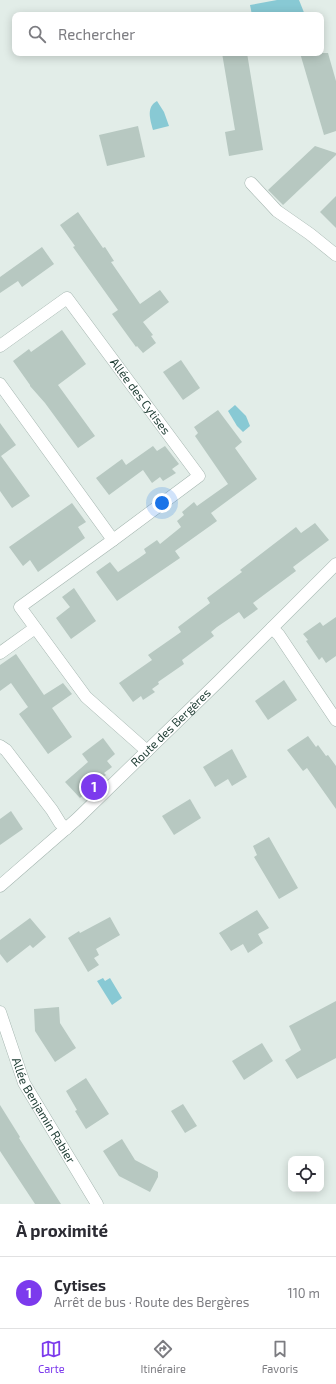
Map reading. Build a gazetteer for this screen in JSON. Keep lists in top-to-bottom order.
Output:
{
  "streets": {
    "street": ["Allée des Cytises", "Route des Bergères", "Allée Benjamin Rabier"]
  },
  "crossings": [
    ["Allée des Cytises", "Route des Bergères"]
  ],
  "page": {
    "search": "Rechercher",
    "pins": "1",
    "heading": "À proximité",
    "list": [
      {
        "mark": "1",
        "name": "Cytises",
        "note": "Arrêt de bus · Route des Bergères",
        "value": "110 m"
      }
    ],
    "nav": ["Carte", "Itinéraire", "Favoris"]
  }
}
